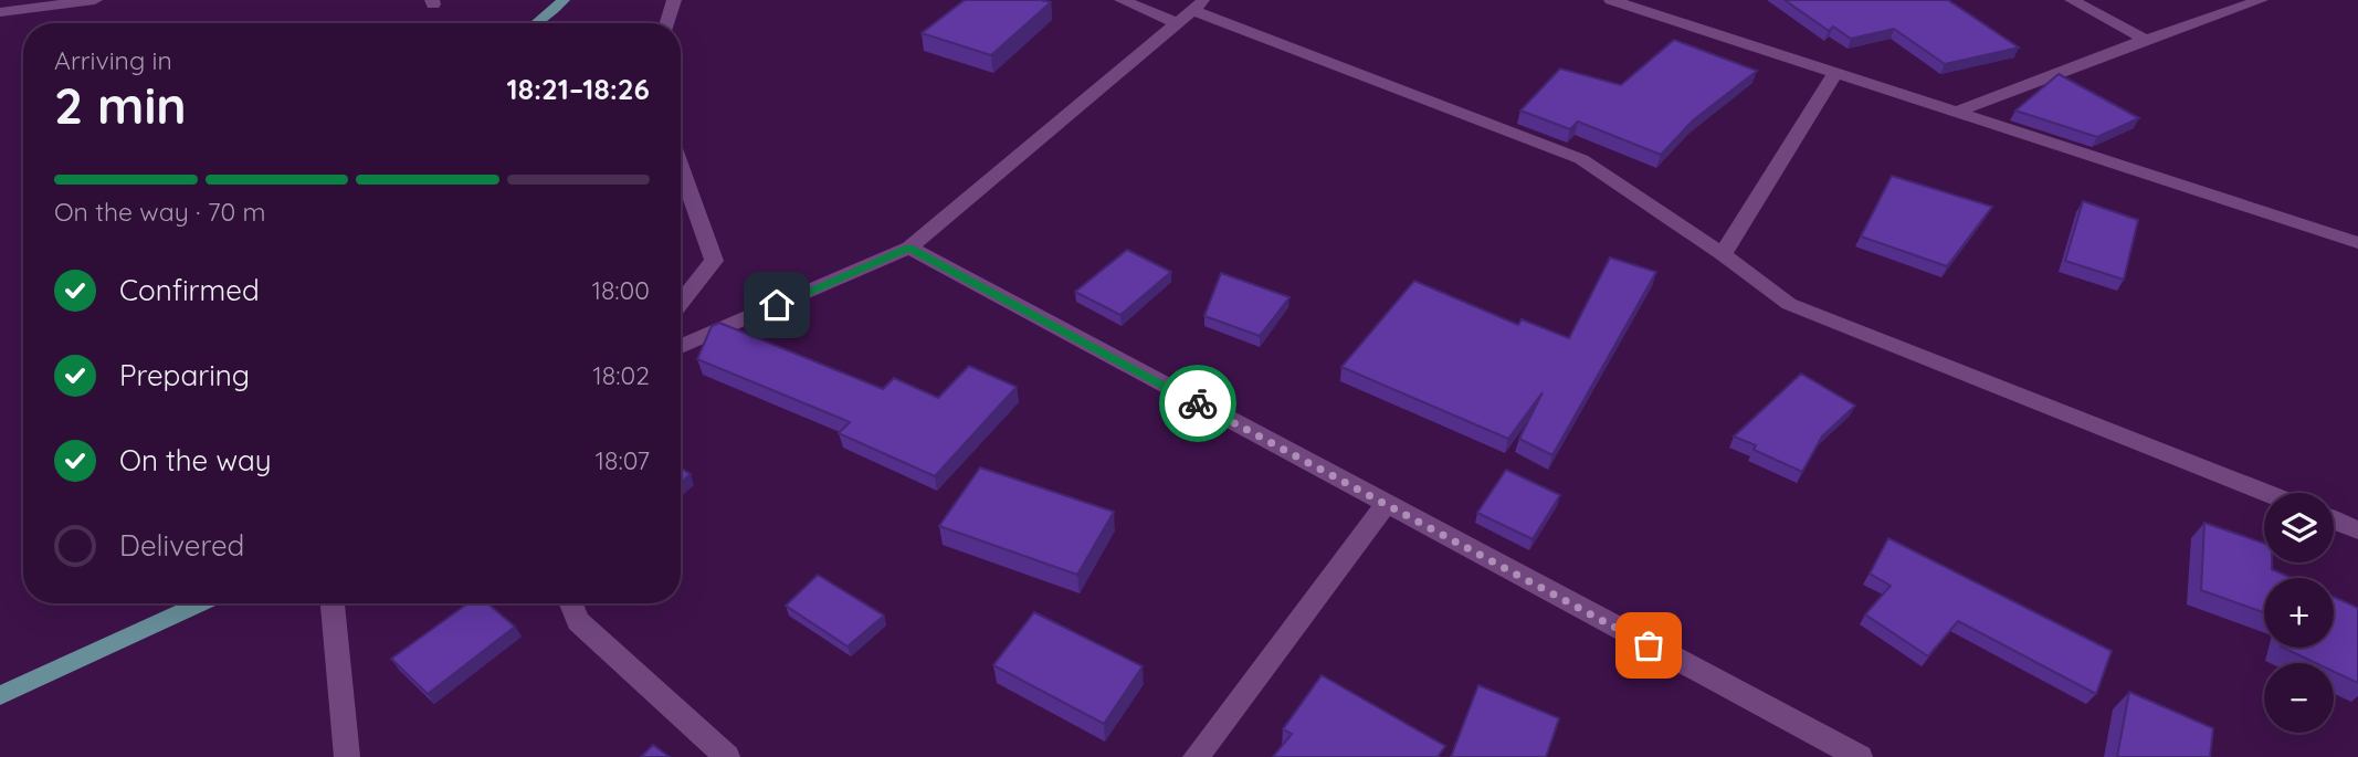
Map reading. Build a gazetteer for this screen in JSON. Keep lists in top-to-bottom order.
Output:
{
  "page": {
    "heading": ["2 min", "Arriving in", "18:21–18:26"],
    "bar": "On the way · 70 m",
    "list": [
      ["Confirmed", "18:00"],
      ["Preparing", "18:02"],
      ["On the way", "18:07"],
      "Delivered"
    ],
    "map_buttons": ["+", "−"]
  }
}
